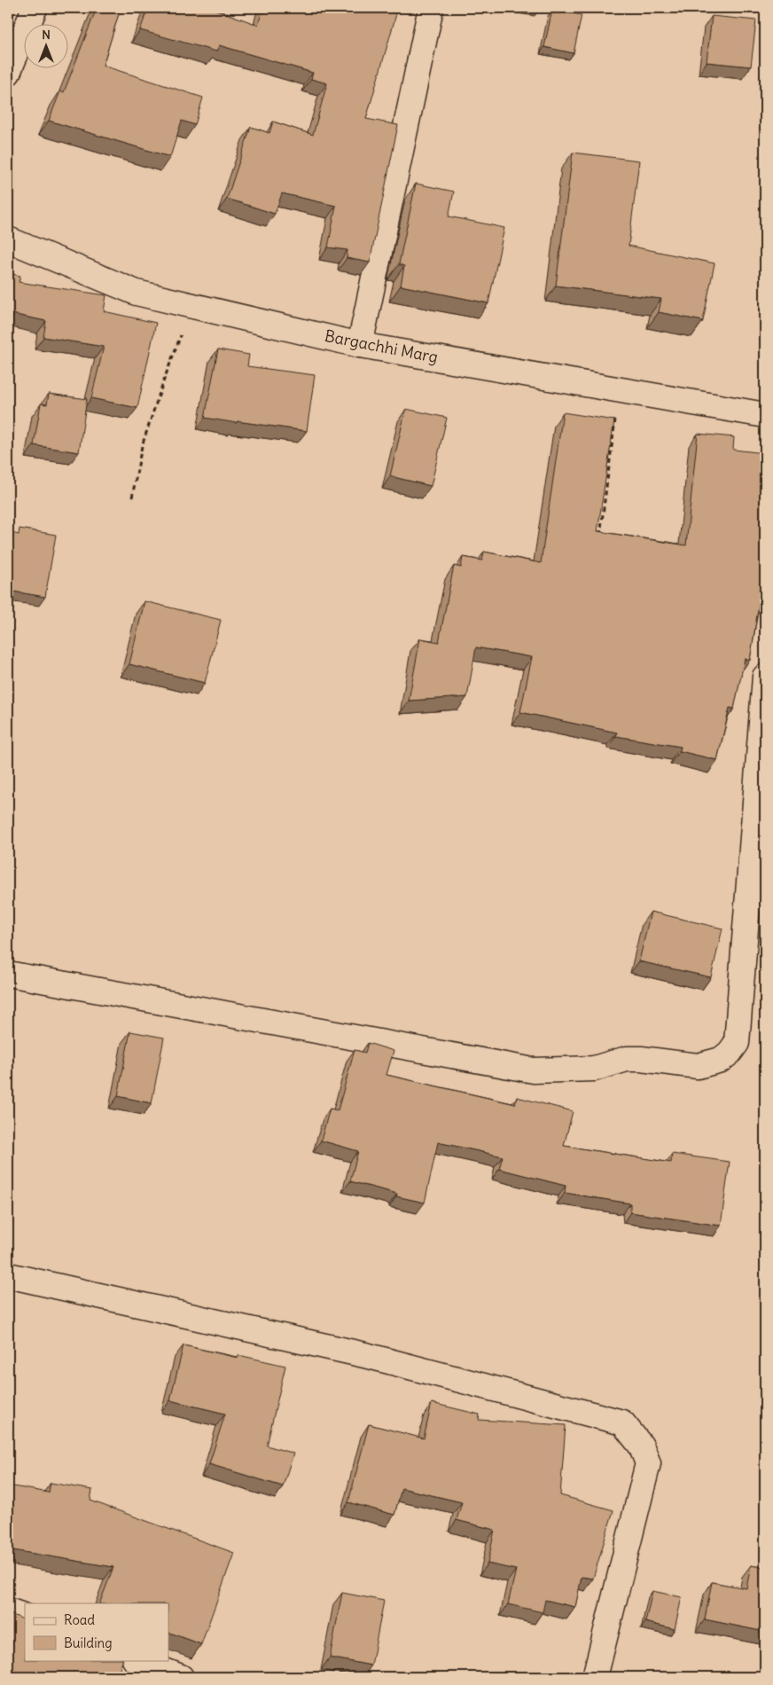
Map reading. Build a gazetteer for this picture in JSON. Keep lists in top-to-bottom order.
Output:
{
  "streets": {
    "street": ["Bargachhi Marg"]
  },
  "legend": ["Road", "Building"],
  "north": "top"
}
